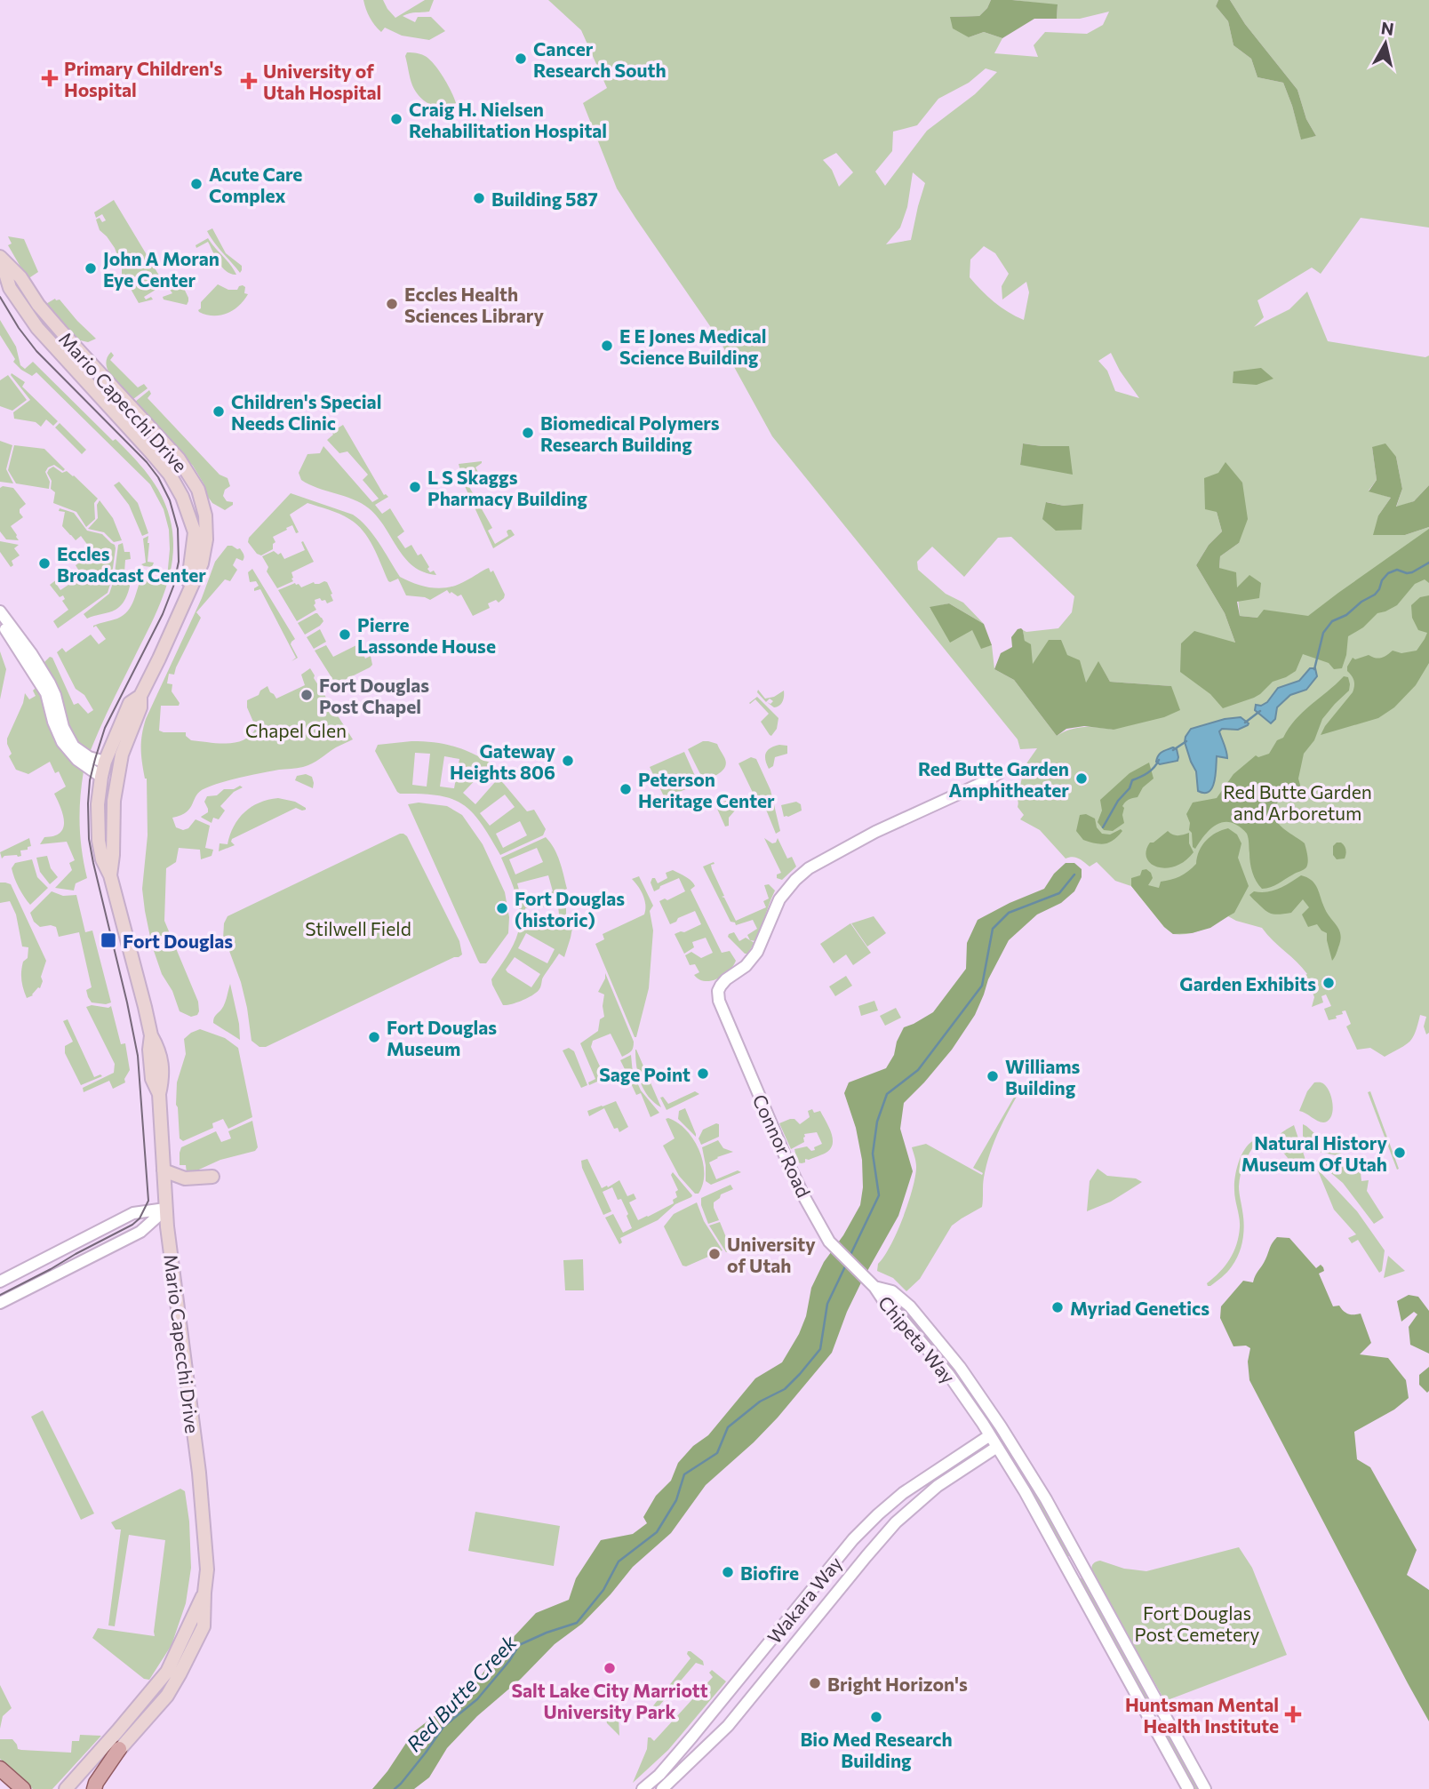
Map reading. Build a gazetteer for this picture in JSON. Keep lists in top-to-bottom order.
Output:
{
  "streets": {
    "main road": ["Mario Capecchi Drive"],
    "street": ["Connor Road", "Chipeta Way", "Wakara Way"]
  },
  "crossings": [
    ["Connor Road", "Chipeta Way"],
    ["Chipeta Way", "Wakara Way"]
  ],
  "water": ["Red Butte Creek"],
  "parks": [
    "Chapel Glen",
    "Red Butte Garden and Arboretum",
    "Stilwell Field",
    "Fort Douglas Post Cemetery"
  ],
  "places": {
    "other": [
      "Cancer Research South",
      "Craig H. Nielsen Rehabilitation Hospital",
      "Acute Care Complex",
      "Building 587",
      "John A Moran Eye Center",
      "Eccles Health Sciences Library",
      "E E Jones Medical Science Building",
      "Children's Special Needs Clinic",
      "Biomedical Polymers Research Building",
      "L S Skaggs Pharmacy Building",
      "Eccles Broadcast Center",
      "Pierre Lassonde House",
      "Fort Douglas Post Chapel",
      "Gateway Heights 806",
      "Red Butte Garden Amphitheater",
      "Peterson Heritage Center",
      "Fort Douglas (historic)",
      "Garden Exhibits",
      "Fort Douglas Museum",
      "Sage Point",
      "Williams Building",
      "Natural History Museum Of Utah",
      "University of Utah",
      "Myriad Genetics",
      "Biofire",
      "Salt Lake City Marriott University Park",
      "Bright Horizon's",
      "Bio Med Research Building"
    ],
    "health": ["Primary Children's Hospital", "University of Utah Hospital", "Huntsman Mental Health Institute"],
    "transit": ["Fort Douglas"]
  },
  "north": "top"
}
